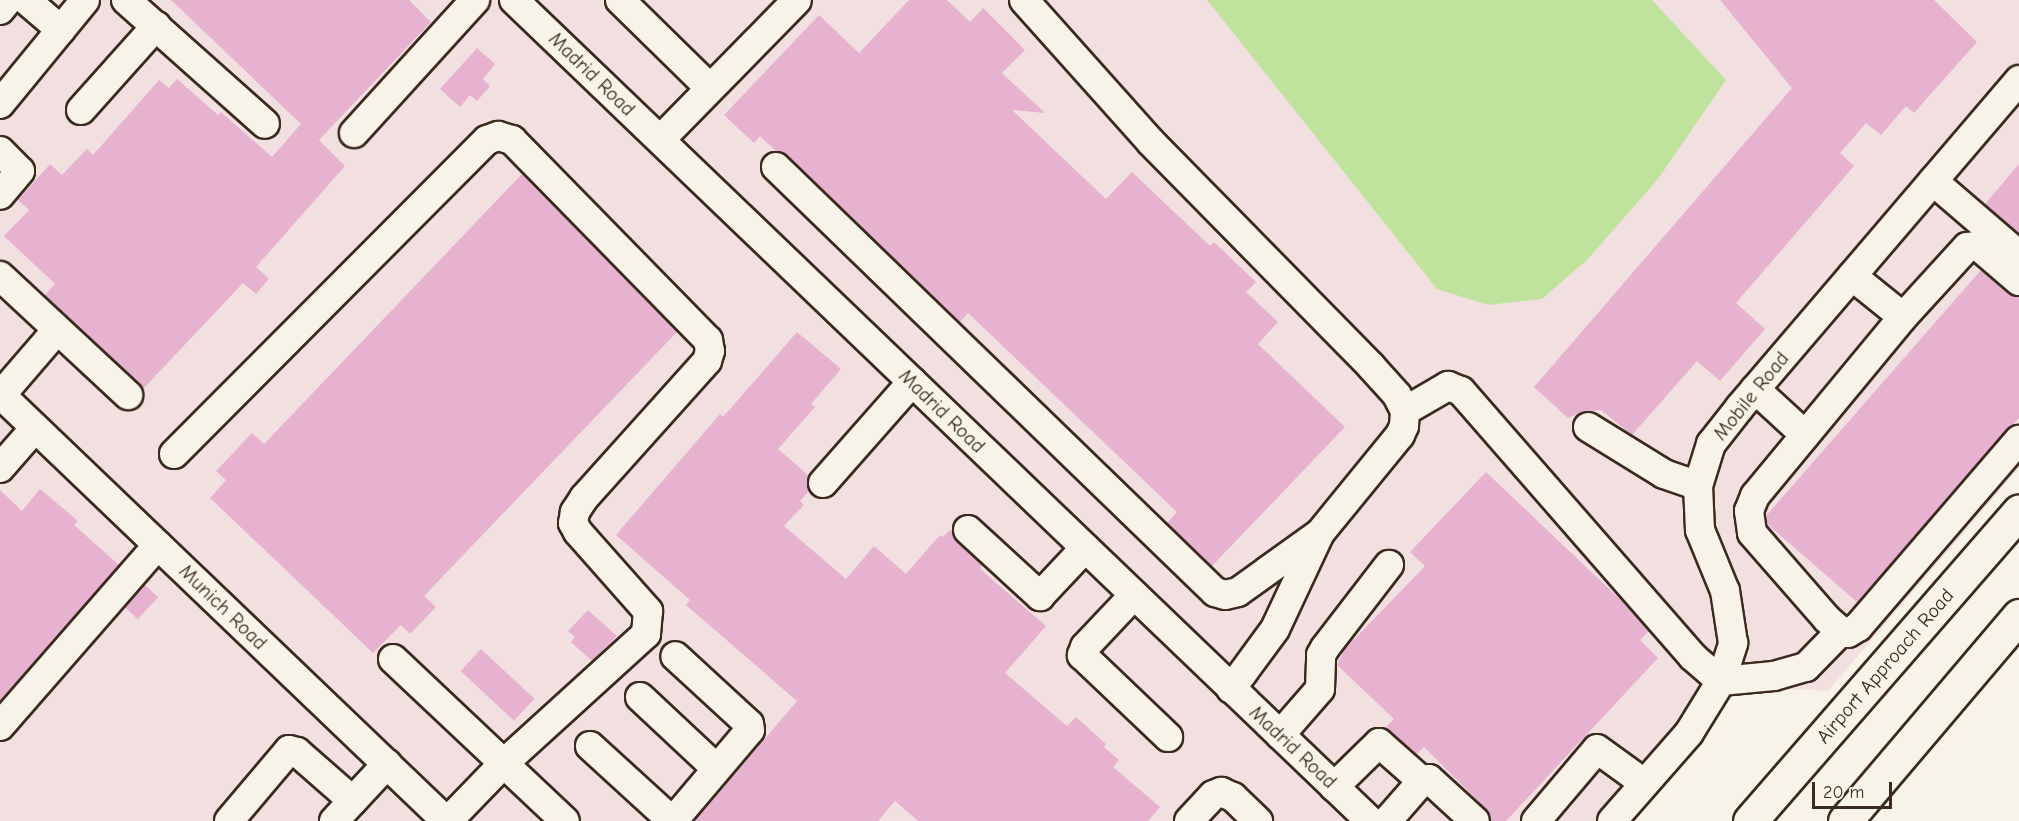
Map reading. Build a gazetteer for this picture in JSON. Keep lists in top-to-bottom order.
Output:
{
  "streets": {
    "main road": ["Airport Approach Road"],
    "street": ["Madrid Road", "Mobile Road", "Munich Road"]
  },
  "scale_bar": "20 m"
}
